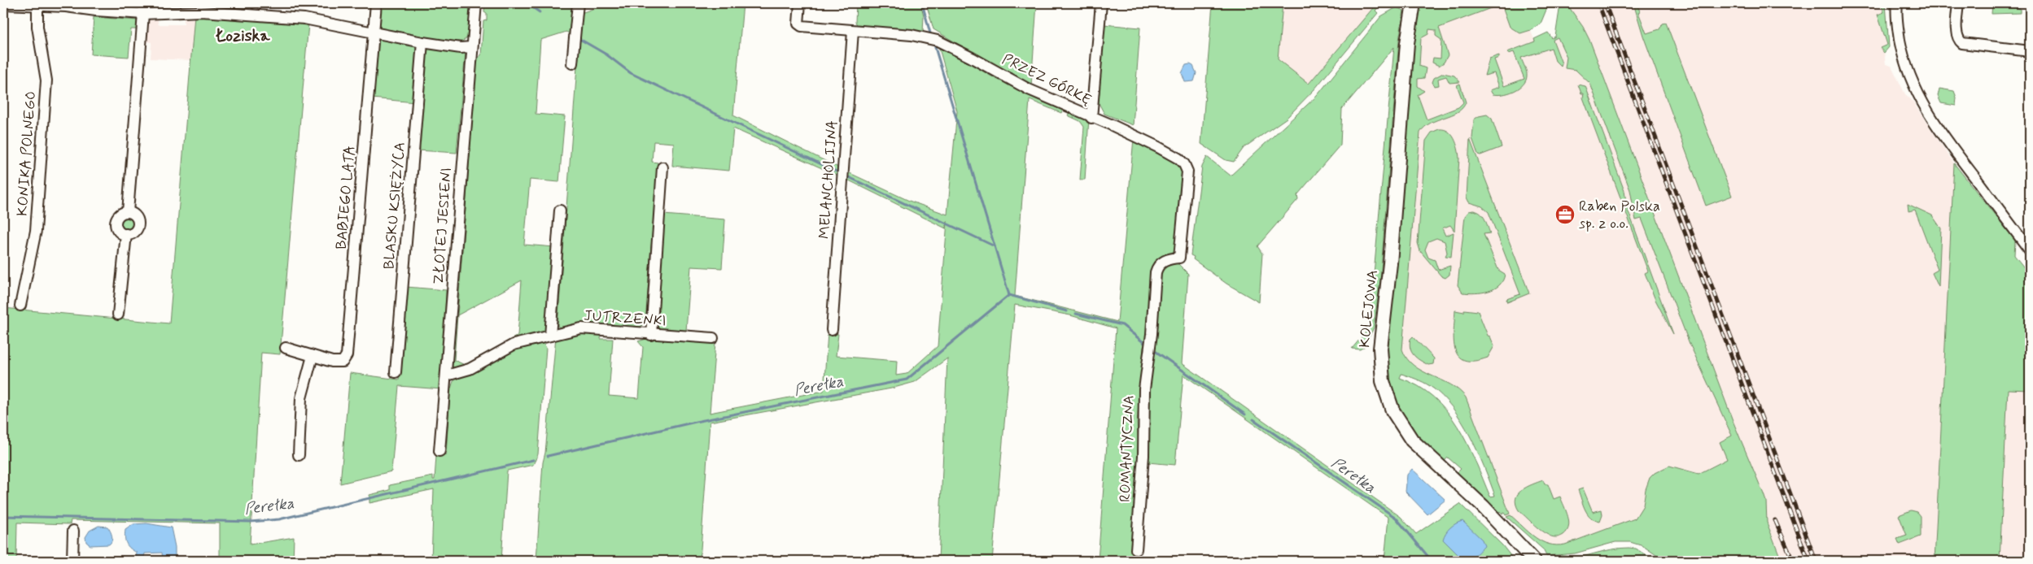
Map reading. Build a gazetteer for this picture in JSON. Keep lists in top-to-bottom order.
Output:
{
  "streets": {
    "street": [
      "PRZEZ GÓRKĘ",
      "KONIKA POLNEGO",
      "MELANCHOLIJNA",
      "BABIEGO LATA",
      "BLASKU KSIĘŻYCA",
      "ZŁOTEJ JESIENI",
      "KOLEJOWA",
      "JUTRZENKI",
      "ROMANTYCZNA"
    ]
  },
  "crossings": [
    ["PRZEZ GÓRKĘ", "MELANCHOLIJNA"],
    ["PRZEZ GÓRKĘ", "ROMANTYCZNA"],
    ["ZŁOTEJ JESIENI", "JUTRZENKI"]
  ],
  "districts": ["Łoziska"],
  "water": ["Perełka"],
  "places": {
    "office": ["Raben Polska sp. z o.o."]
  }
}
